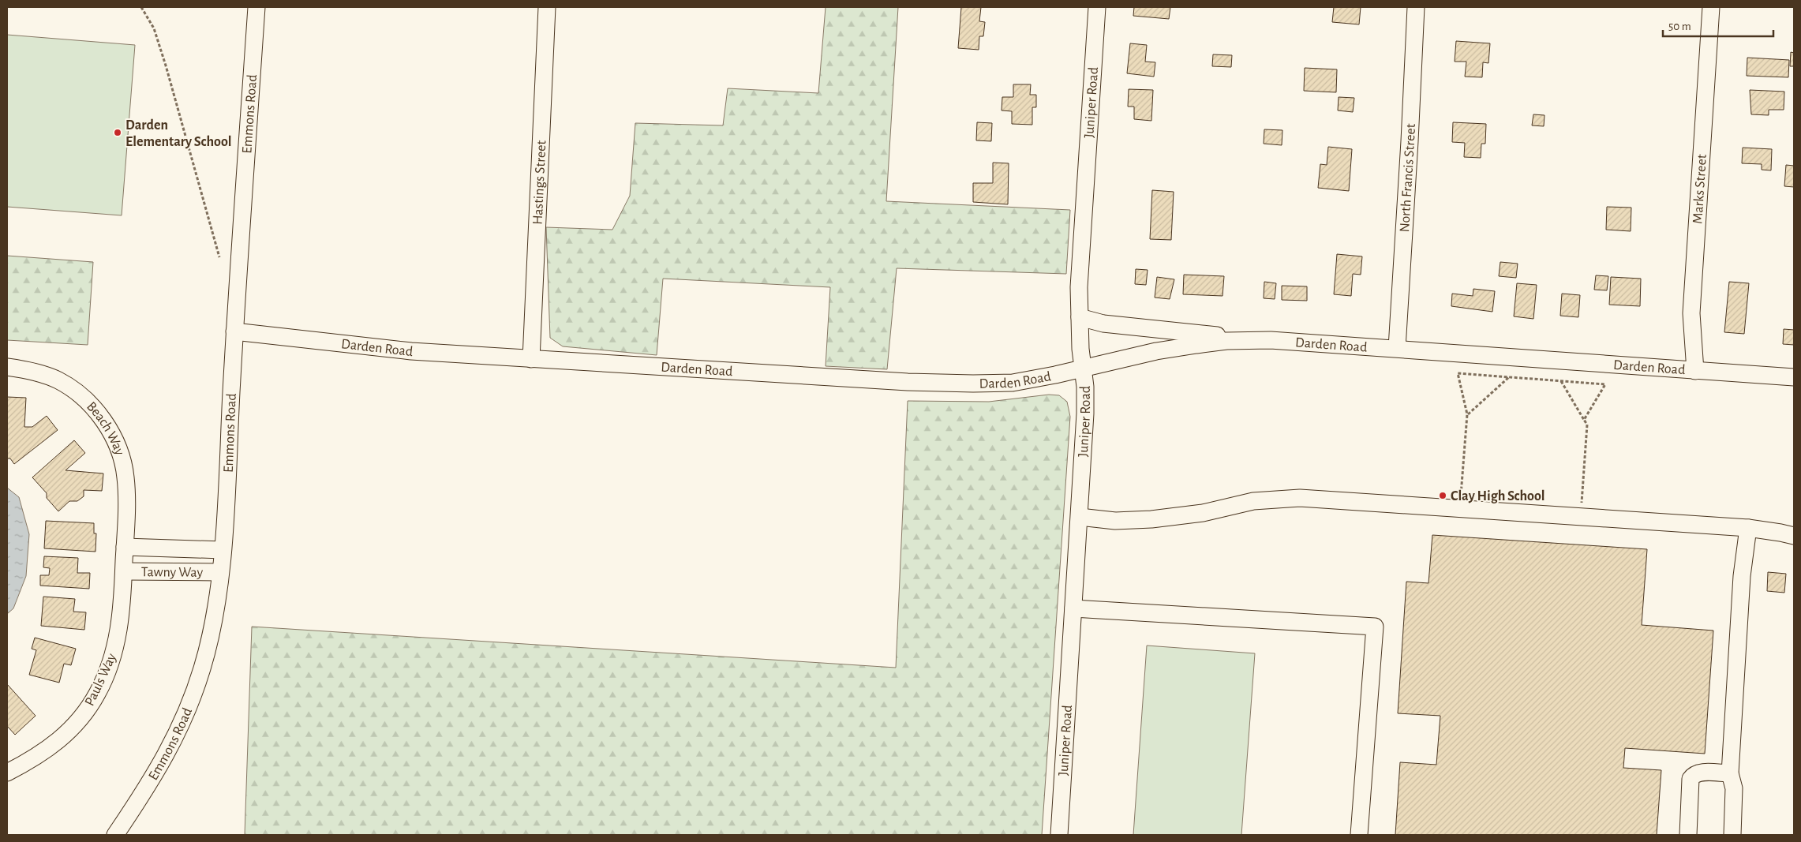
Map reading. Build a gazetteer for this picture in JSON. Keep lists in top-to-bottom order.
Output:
{
  "streets": {
    "street": [
      "Juniper Road",
      "Emmons Road",
      "North Francis Street",
      "Hastings Street",
      "Marks Street",
      "Darden Road",
      "Beach Way",
      "Tawny Way",
      "Pauls Way"
    ]
  },
  "crossings": [
    ["Juniper Road", "Darden Road"],
    ["Emmons Road", "Darden Road"],
    ["Emmons Road", "Tawny Way"],
    ["North Francis Street", "Darden Road"],
    ["Hastings Street", "Darden Road"],
    ["Marks Street", "Darden Road"],
    ["Beach Way", "Tawny Way"],
    ["Beach Way", "Pauls Way"],
    ["Tawny Way", "Pauls Way"]
  ],
  "places": ["Darden Elementary School", "Clay High School"],
  "scale_bar": "50 m"
}
